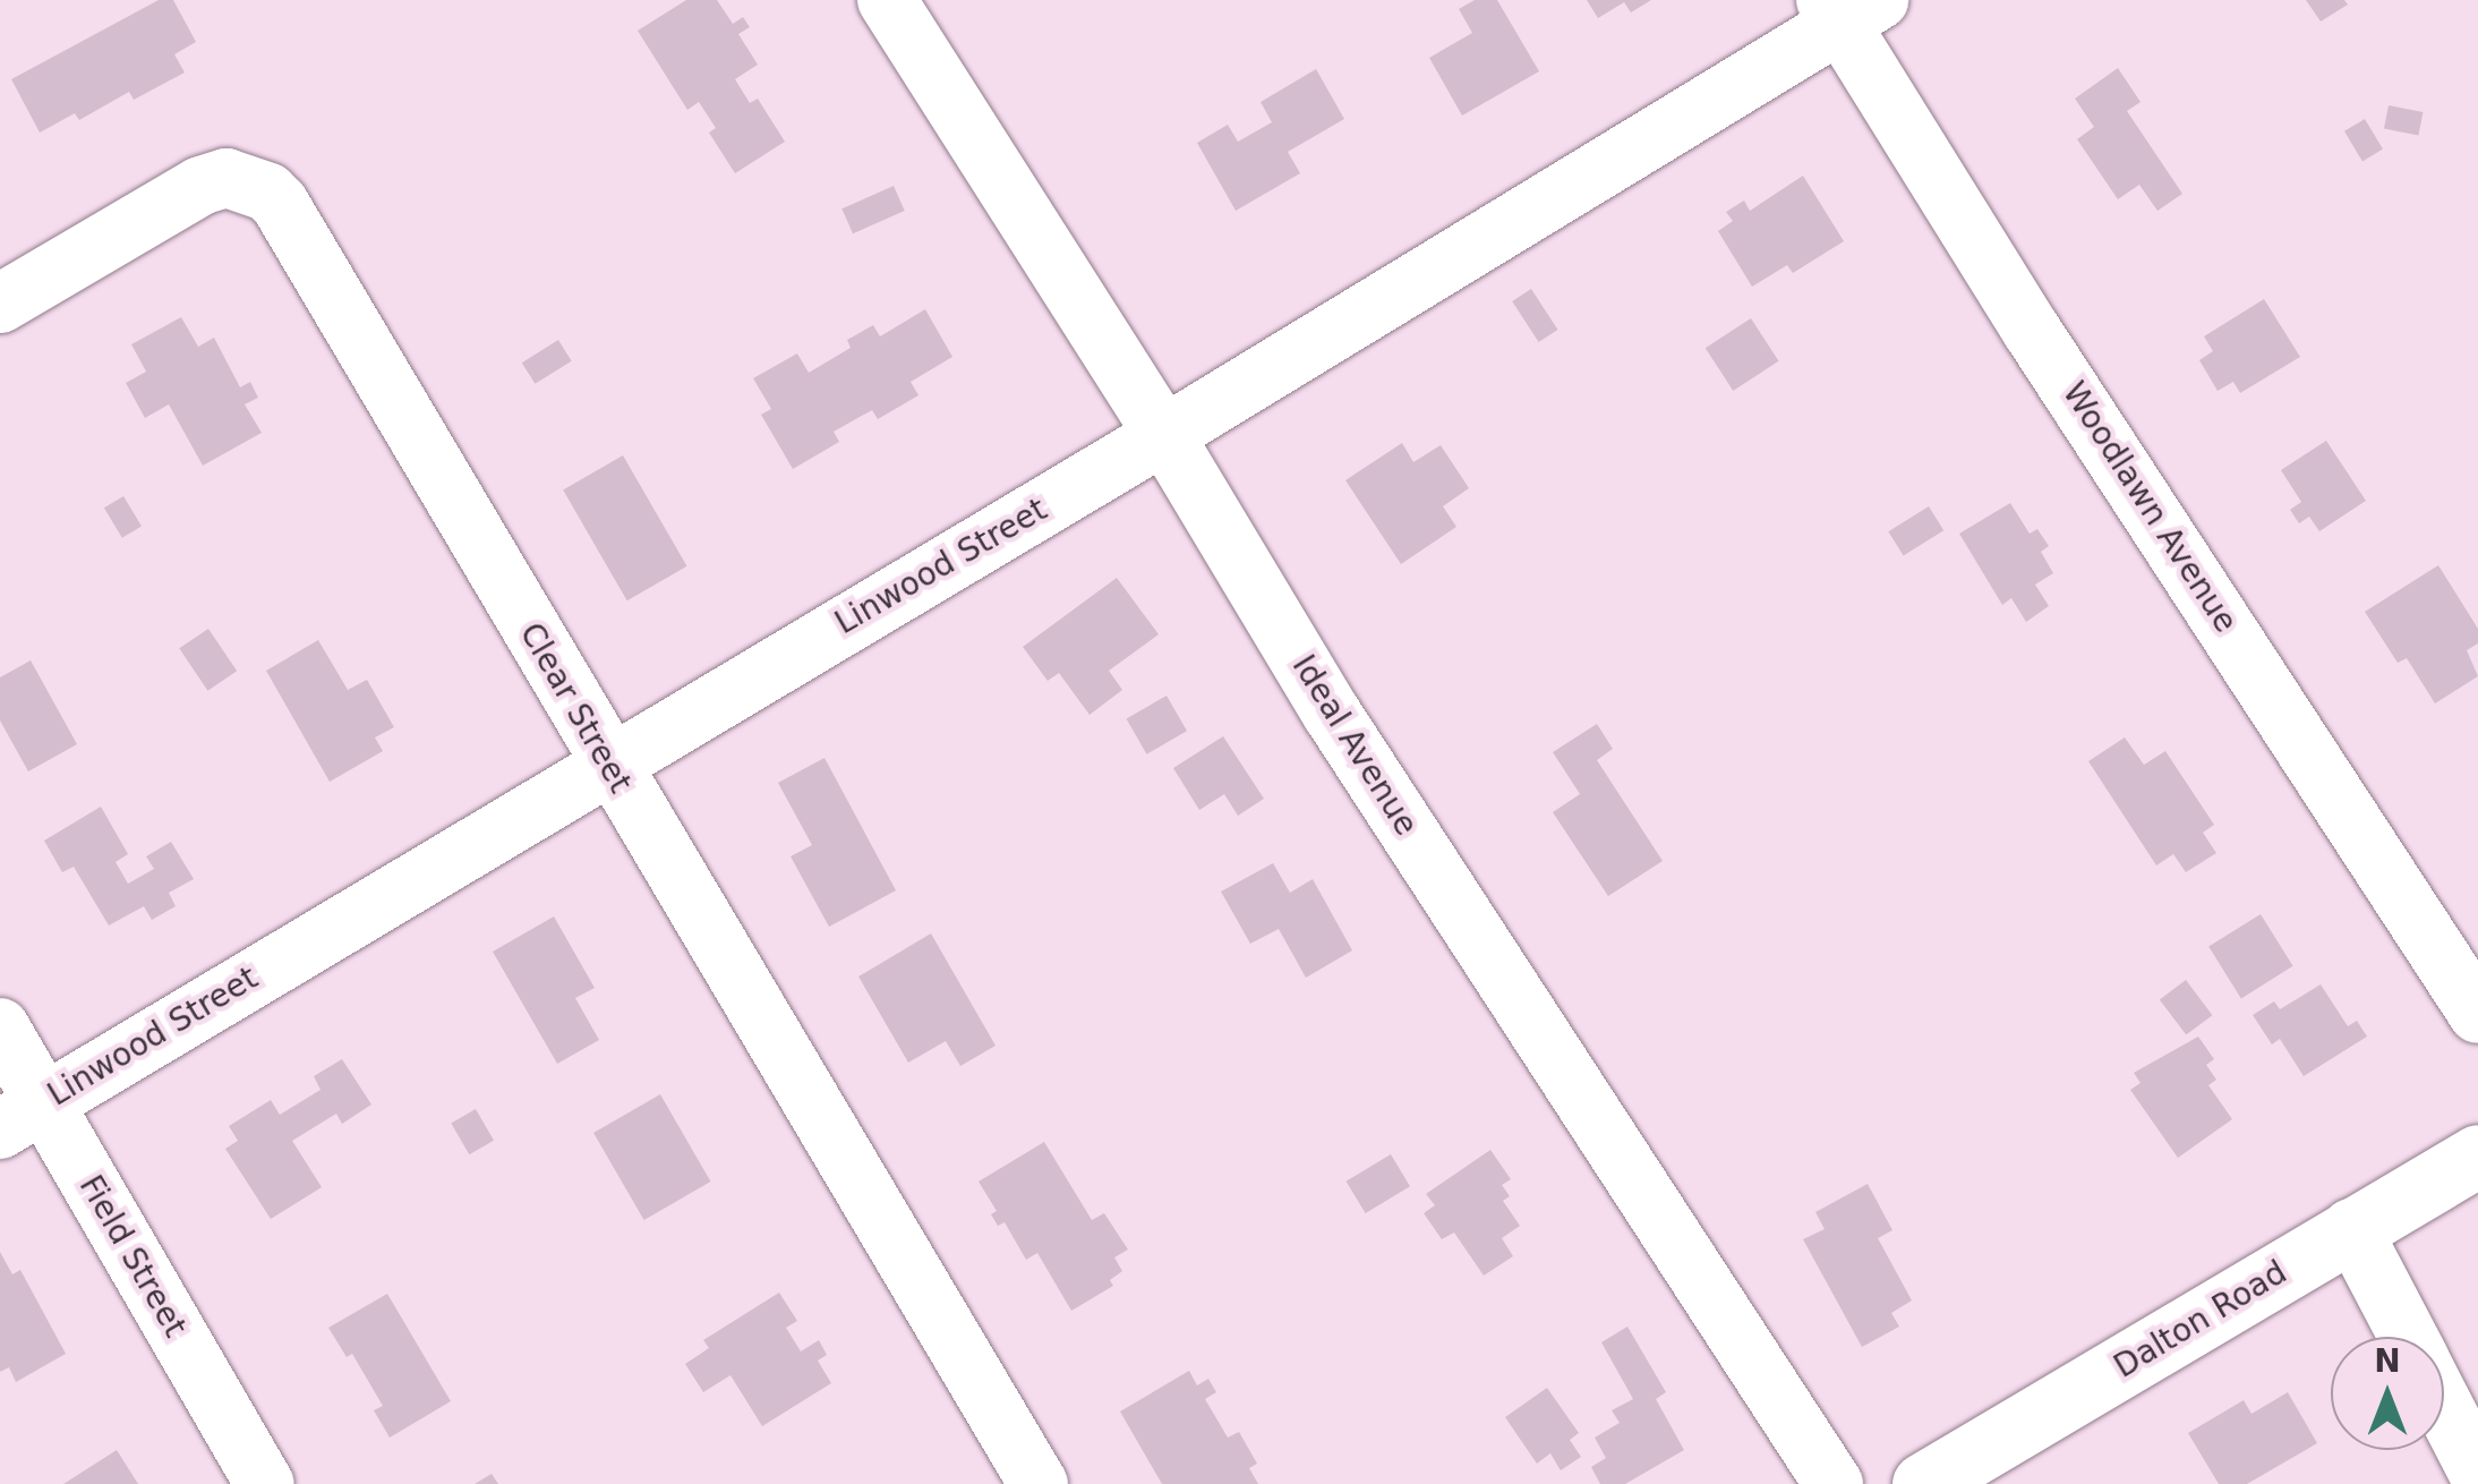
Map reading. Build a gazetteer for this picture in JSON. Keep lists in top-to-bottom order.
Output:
{
  "streets": {
    "street": [
      "Woodlawn Avenue",
      "Linwood Street",
      "Clear Street",
      "Ideal Avenue",
      "Field Street",
      "Dalton Road"
    ]
  },
  "crossings": [
    ["Woodlawn Avenue", "Linwood Street"],
    ["Linwood Street", "Clear Street"],
    ["Linwood Street", "Ideal Avenue"],
    ["Linwood Street", "Field Street"]
  ],
  "north": "top"
}
